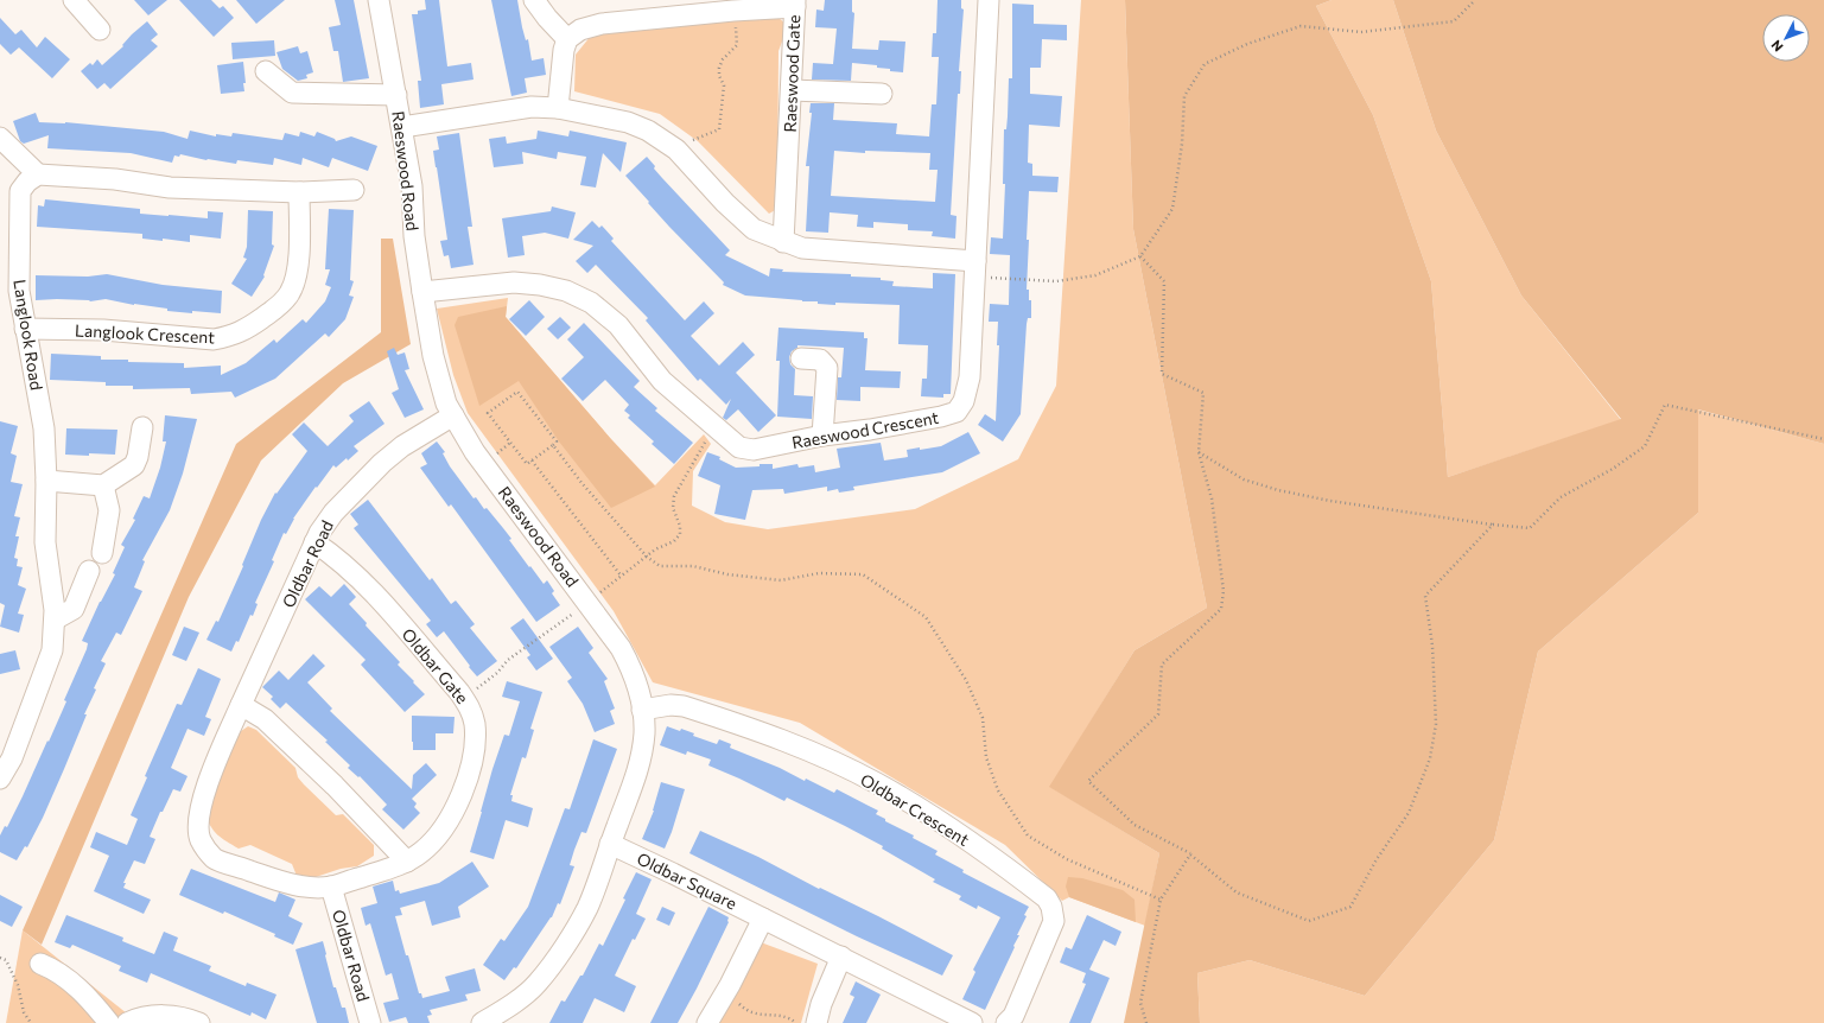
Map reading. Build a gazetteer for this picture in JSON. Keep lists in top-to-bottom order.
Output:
{
  "streets": {
    "street": [
      "Raeswood Gate",
      "Raeswood Road",
      "Langlook Crescent",
      "Langlook Road",
      "Raeswood Crescent",
      "Oldbar Road",
      "Oldbar Gate",
      "Oldbar Crescent",
      "Oldbar Square"
    ]
  },
  "crossings": [
    ["Raeswood Road", "Raeswood Crescent"],
    ["Raeswood Road", "Oldbar Road"],
    ["Raeswood Road", "Oldbar Crescent"],
    ["Raeswood Road", "Oldbar Square"],
    ["Langlook Crescent", "Langlook Road"],
    ["Oldbar Road", "Oldbar Gate"]
  ],
  "north": "bottom left"
}
